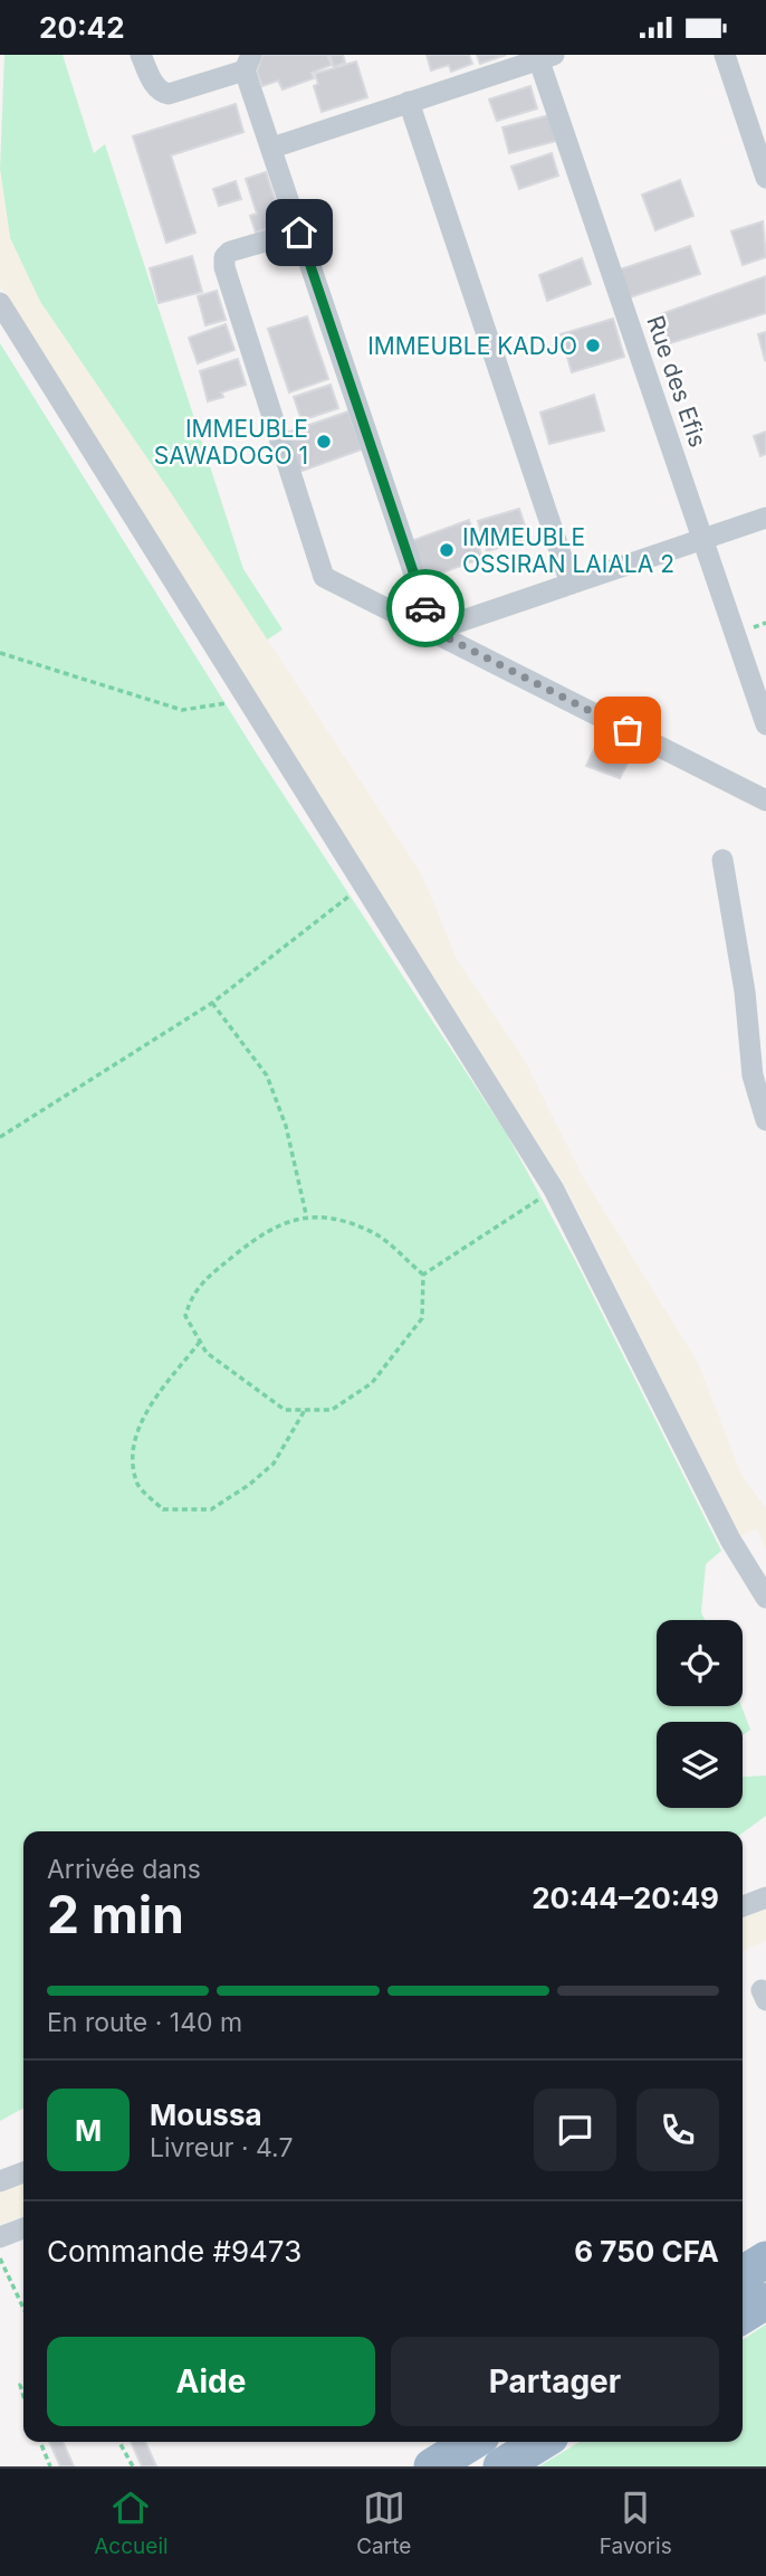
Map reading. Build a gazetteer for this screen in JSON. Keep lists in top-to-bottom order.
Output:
{
  "streets": {
    "street": ["Rue des Efis"]
  },
  "places": ["IMMEUBLE KADJO", "IMMEUBLE SAWADOGO 1", "IMMEUBLE OSSIRAN LAIALA 2"],
  "page": {
    "status": "20:42",
    "heading": ["2 min", "Arrivée dans", "20:44–20:49"],
    "panel": [
      "Moussa",
      "Livreur · 4.7",
      "Commande #9473",
      "6 750 CFA"
    ],
    "bar": "En route · 140 m",
    "round": "M",
    "buttons": ["Aide", "Partager"],
    "tabs": ["Accueil", "Carte", "Favoris"]
  }
}
